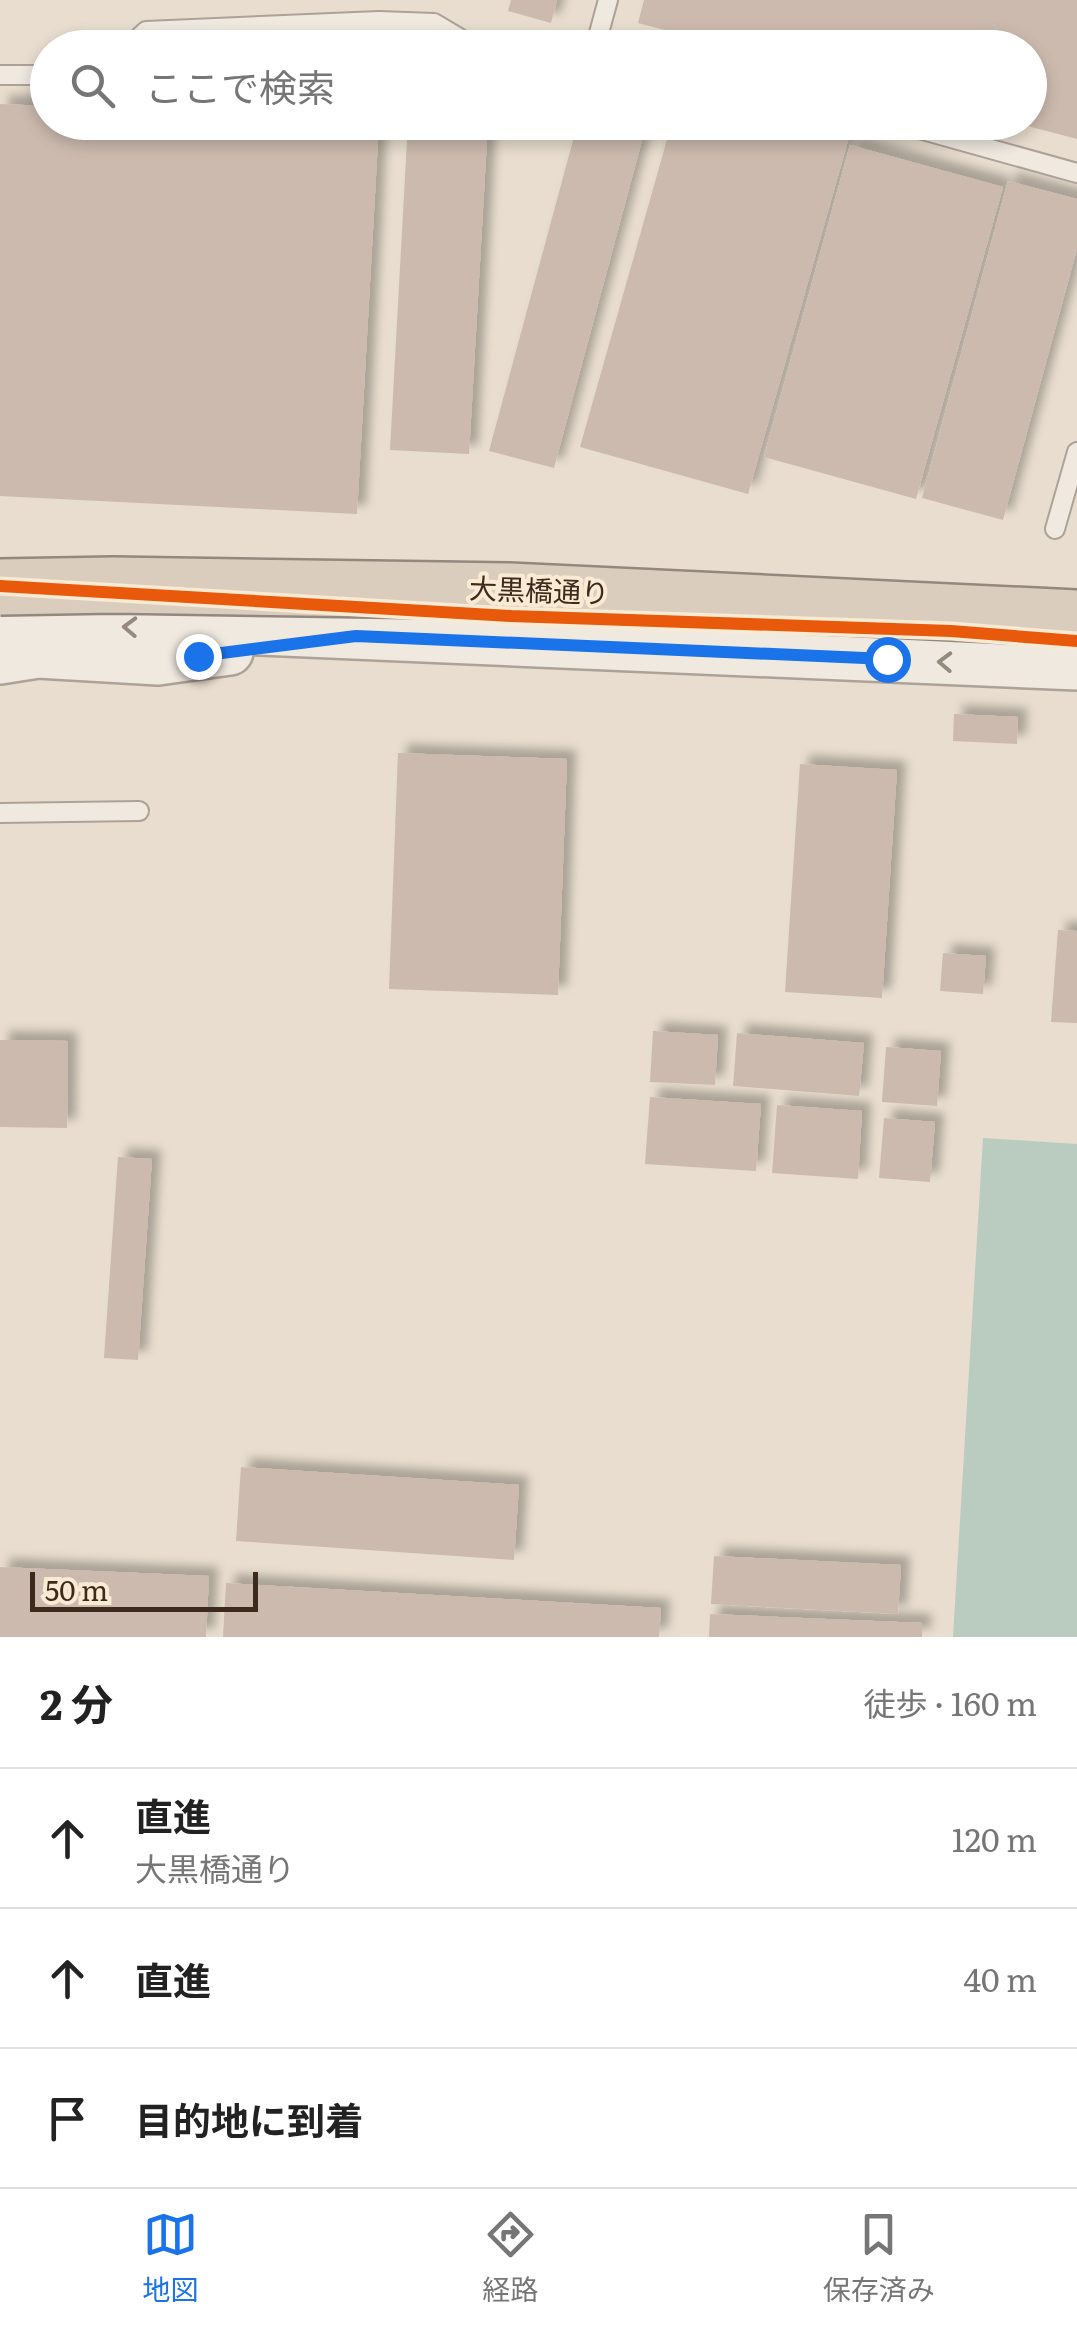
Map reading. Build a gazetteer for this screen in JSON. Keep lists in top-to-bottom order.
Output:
{
  "streets": {
    "street": ["大黒橋通り"]
  },
  "scale_bar": "50 m",
  "page": {
    "search": "ここで検索",
    "scale": "50 m",
    "heading": ["2 分", "徒歩 · 160 m"],
    "list": [
      ["直進", "大黒橋通り", "120 m"],
      ["直進", "40 m"],
      "目的地に到着"
    ],
    "nav": ["地図", "経路", "保存済み"]
  }
}
